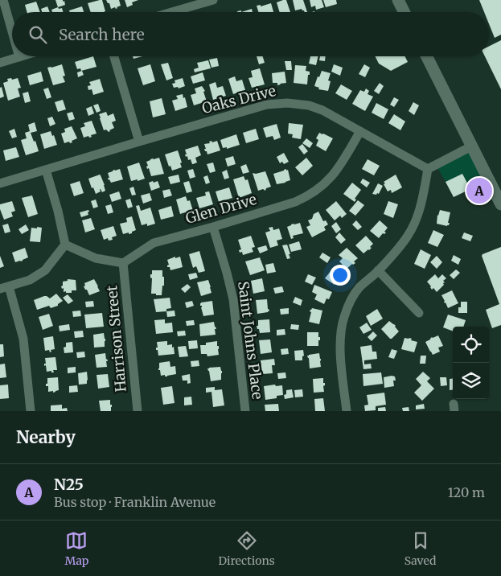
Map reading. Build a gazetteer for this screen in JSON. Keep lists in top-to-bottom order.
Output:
{
  "streets": {
    "street": [
      "Oaks Drive",
      "Glen Drive",
      "Harrison Street",
      "Saint Johns Place"
    ]
  },
  "crossings": [
    ["Oaks Drive", "Glen Drive"],
    ["Glen Drive", "Harrison Street"],
    ["Glen Drive", "Saint Johns Place"]
  ],
  "page": {
    "search": "Search here",
    "pins": "A",
    "heading": "Nearby",
    "list": [
      {
        "mark": "A",
        "name": "N25",
        "note": "Bus stop · Franklin Avenue",
        "value": "120 m"
      }
    ],
    "nav": ["Map", "Directions", "Saved"]
  }
}
